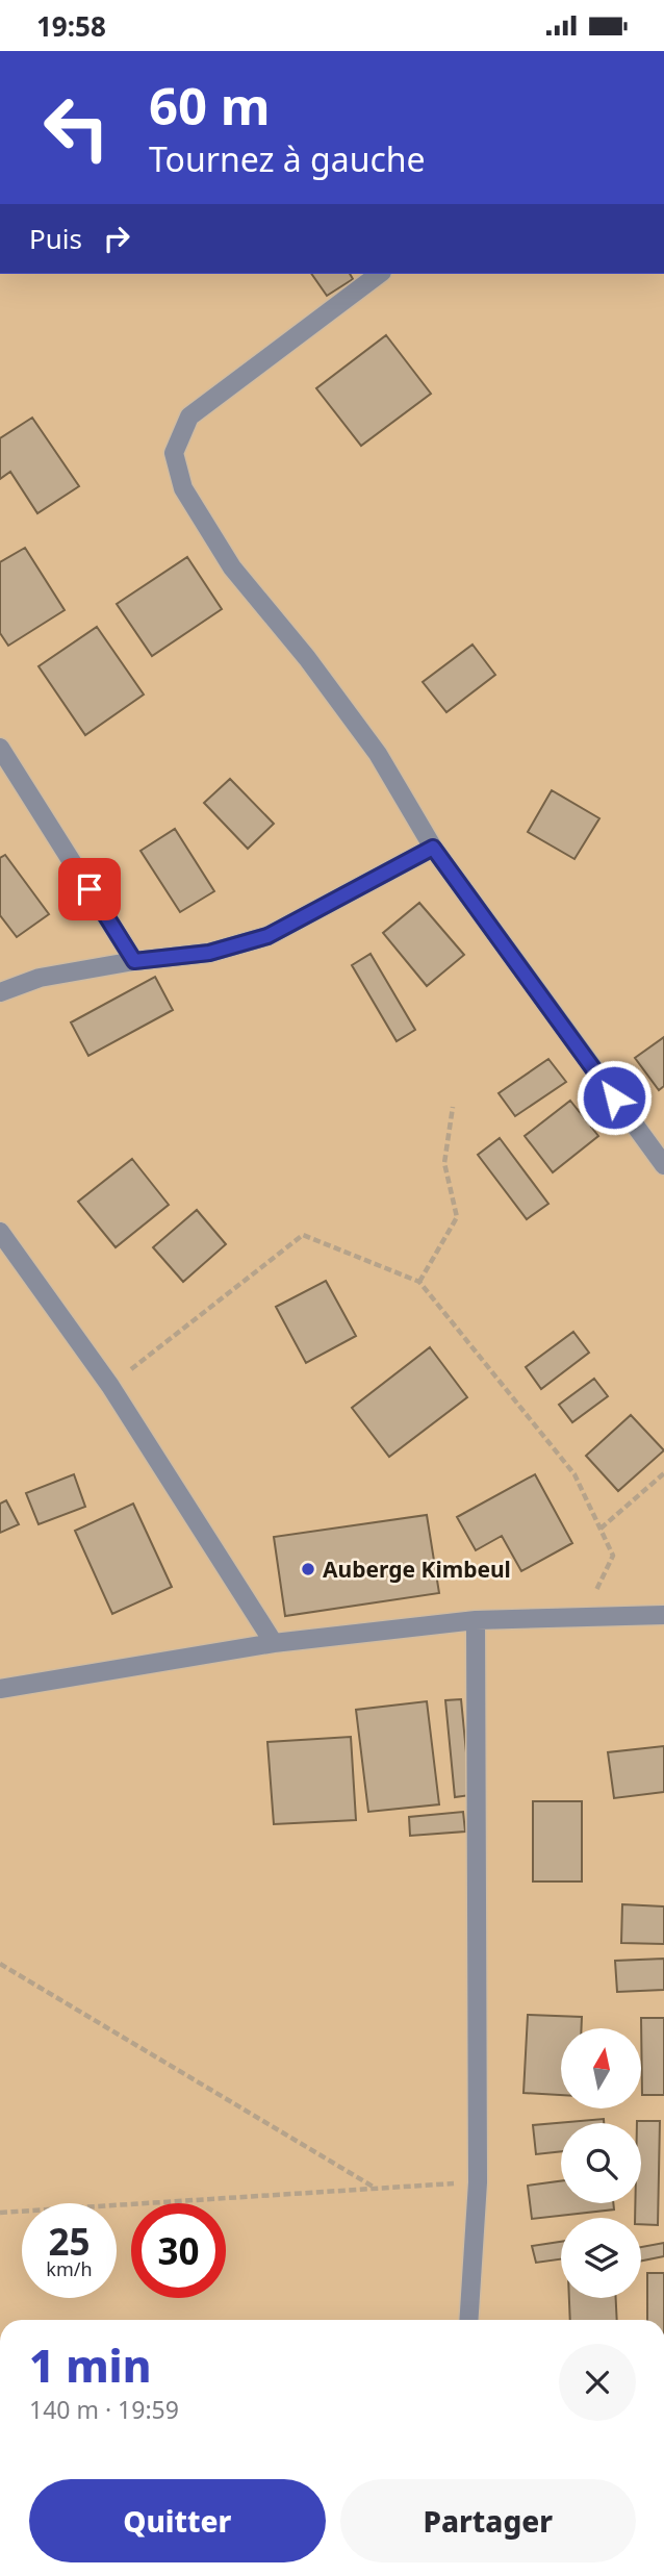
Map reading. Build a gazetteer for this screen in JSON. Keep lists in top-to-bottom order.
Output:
{
  "places": ["Auberge Kimbeul"],
  "north": "top",
  "page": {
    "status": "19:58",
    "turn": ["60 m", "Tournez à gauche"],
    "then": "Puis",
    "speed": "25 km/h",
    "limit": "30",
    "heading": ["1 min", "140 m · 19:59"],
    "buttons": ["Quitter", "Partager"]
  }
}
